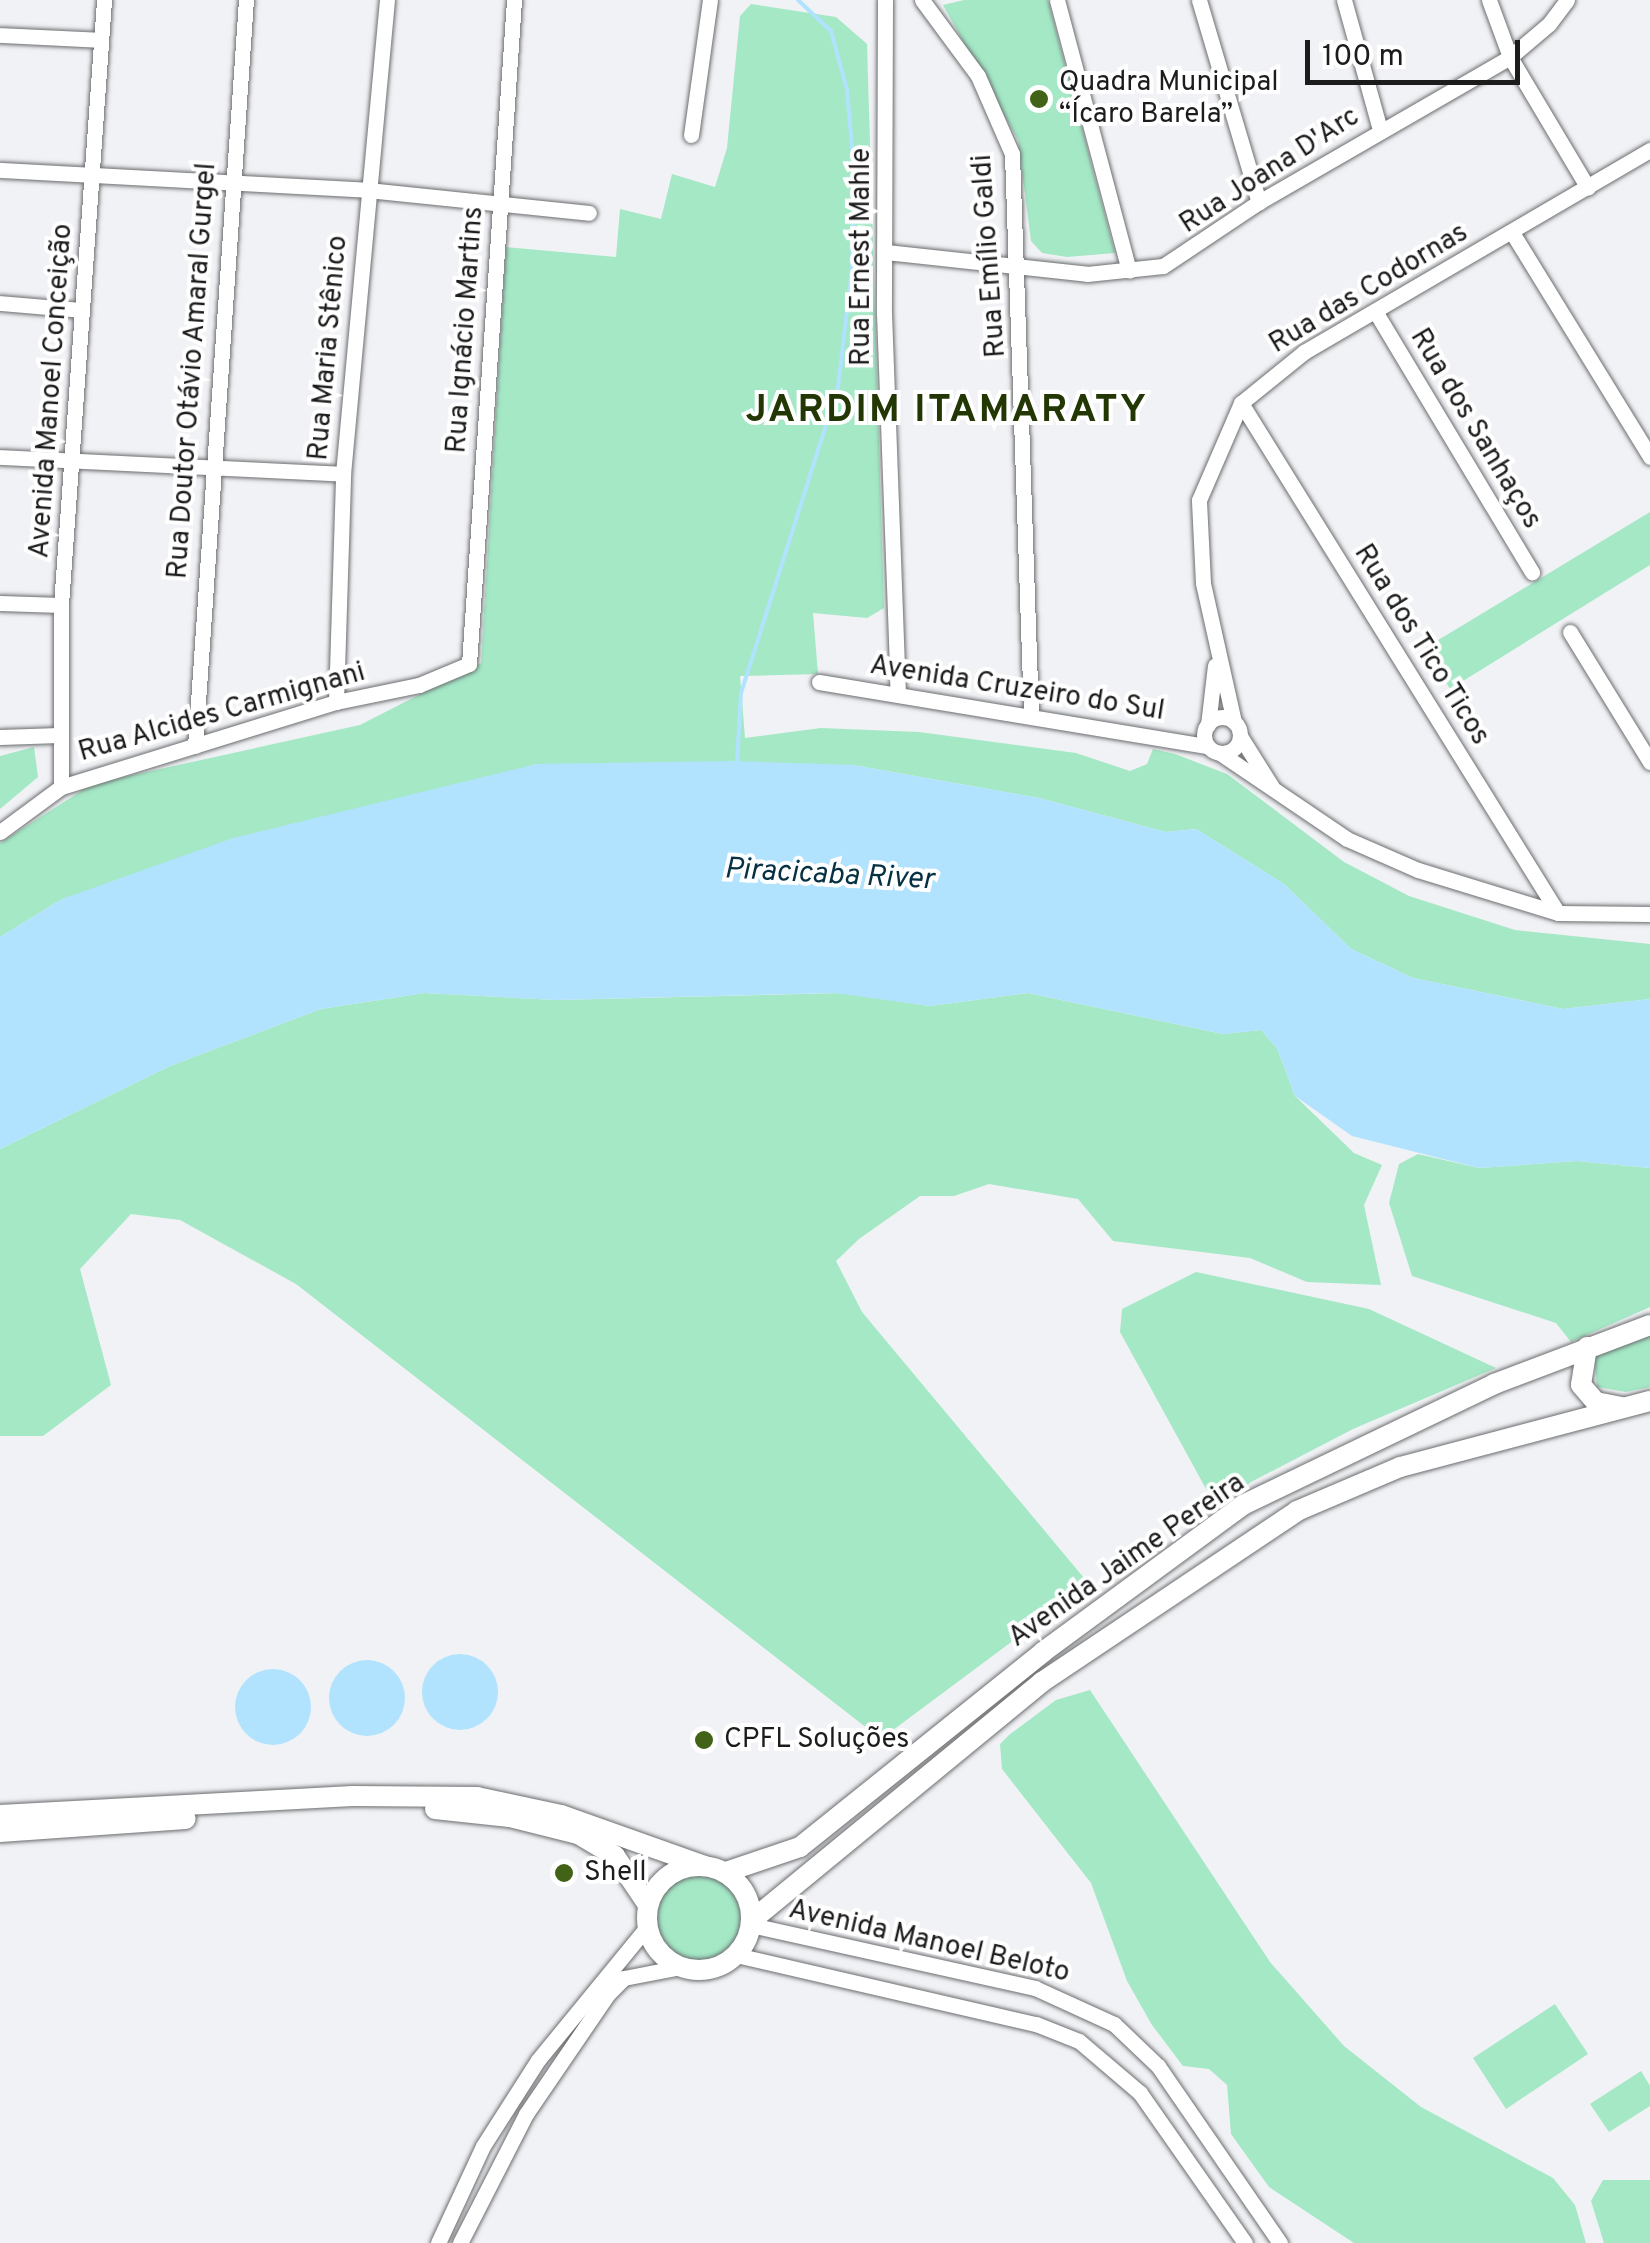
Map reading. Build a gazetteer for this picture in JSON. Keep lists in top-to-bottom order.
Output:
{
  "streets": {
    "main road": ["Avenida Jaime Pereira"],
    "street": [
      "Rua Joana D'Arc",
      "Rua Emílio Galdi",
      "Rua Ernest Mahle",
      "Rua das Codornas",
      "Rua Ignácio Martins",
      "Rua Maria Stênico",
      "Rua Doutor Otávio Amaral Gurgel",
      "Avenida Manoel Conceição",
      "Rua dos Sanhaços",
      "Rua dos Tico Ticos",
      "Avenida Cruzeiro do Sul",
      "Rua Alcides Carmignani",
      "Avenida Manoel Beloto"
    ]
  },
  "crossings": [
    ["Rua Joana D'Arc", "Rua Emílio Galdi"],
    ["Rua Joana D'Arc", "Rua Ernest Mahle"],
    ["Rua Emílio Galdi", "Avenida Cruzeiro do Sul"],
    ["Rua Ernest Mahle", "Avenida Cruzeiro do Sul"],
    ["Rua das Codornas", "Rua dos Sanhaços"],
    ["Rua das Codornas", "Rua dos Tico Ticos"],
    ["Rua das Codornas", "Avenida Cruzeiro do Sul"],
    ["Rua Ignácio Martins", "Rua Alcides Carmignani"],
    ["Rua Maria Stênico", "Rua Alcides Carmignani"],
    ["Rua Doutor Otávio Amaral Gurgel", "Rua Alcides Carmignani"],
    ["Avenida Manoel Conceição", "Rua Alcides Carmignani"],
    ["Rua dos Tico Ticos", "Avenida Cruzeiro do Sul"],
    ["Avenida Jaime Pereira", "Avenida Manoel Beloto"]
  ],
  "districts": ["JARDIM ITAMARATY"],
  "water": ["Piracicaba River"],
  "places": ["Quadra Municipal “Ícaro Barela”", "CPFL Soluções", "Shell"],
  "scale_bar": "100 m"
}
